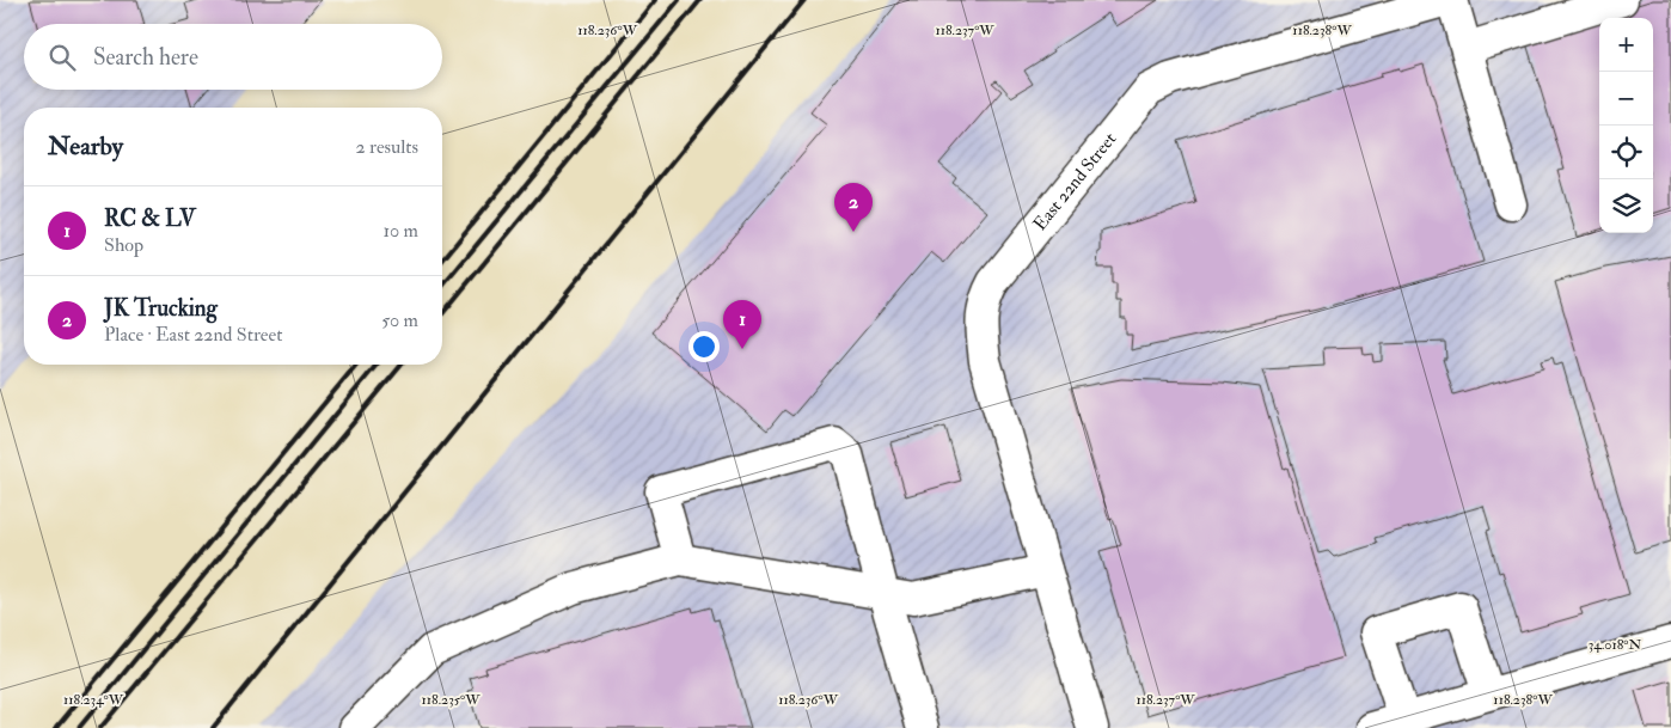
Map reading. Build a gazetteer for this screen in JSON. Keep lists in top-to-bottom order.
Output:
{
  "streets": {
    "street": ["East 22nd Street"]
  },
  "page": {
    "map_buttons": ["+", "−"],
    "search": "Search here",
    "heading": ["Nearby", "2 results"],
    "pins": ["2", "1"],
    "list": [
      {
        "mark": "1",
        "name": "RC & LV",
        "note": "Shop",
        "value": "10 m"
      },
      {
        "mark": "2",
        "name": "JK Trucking",
        "note": "Place · East 22nd Street",
        "value": "50 m"
      }
    ]
  },
  "coordinates": [
    "118.236°W",
    "118.237°W",
    "118.238°W",
    "34.018°N",
    "118.234°W",
    "118.235°W"
  ]
}
